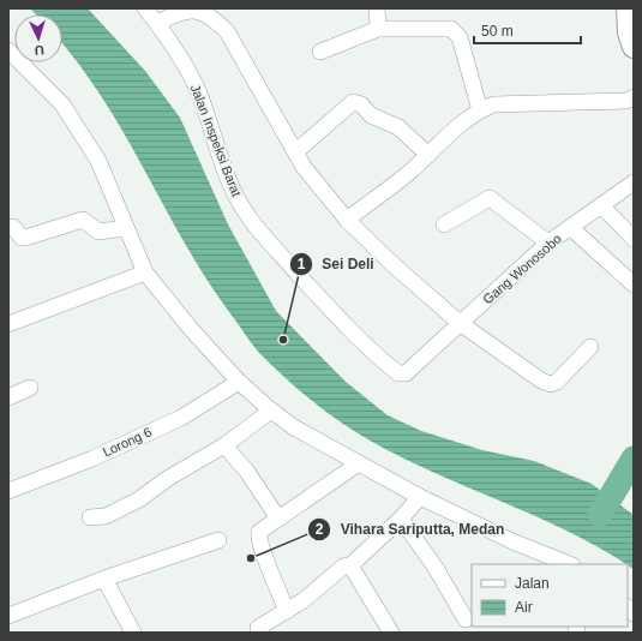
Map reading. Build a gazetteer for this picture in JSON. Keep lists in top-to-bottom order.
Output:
{
  "streets": {
    "street": ["Jalan Inspeksi Barat", "Gang Wonosobo", "Lorong 6"]
  },
  "crossings": [
    ["Jalan Inspeksi Barat", "Gang Wonosobo"]
  ],
  "places": ["Sei Deli", "Vihara Sariputta, Medan"],
  "legend": ["Jalan", "Air"],
  "scale_bar": "50 m",
  "north": "bottom"
}
